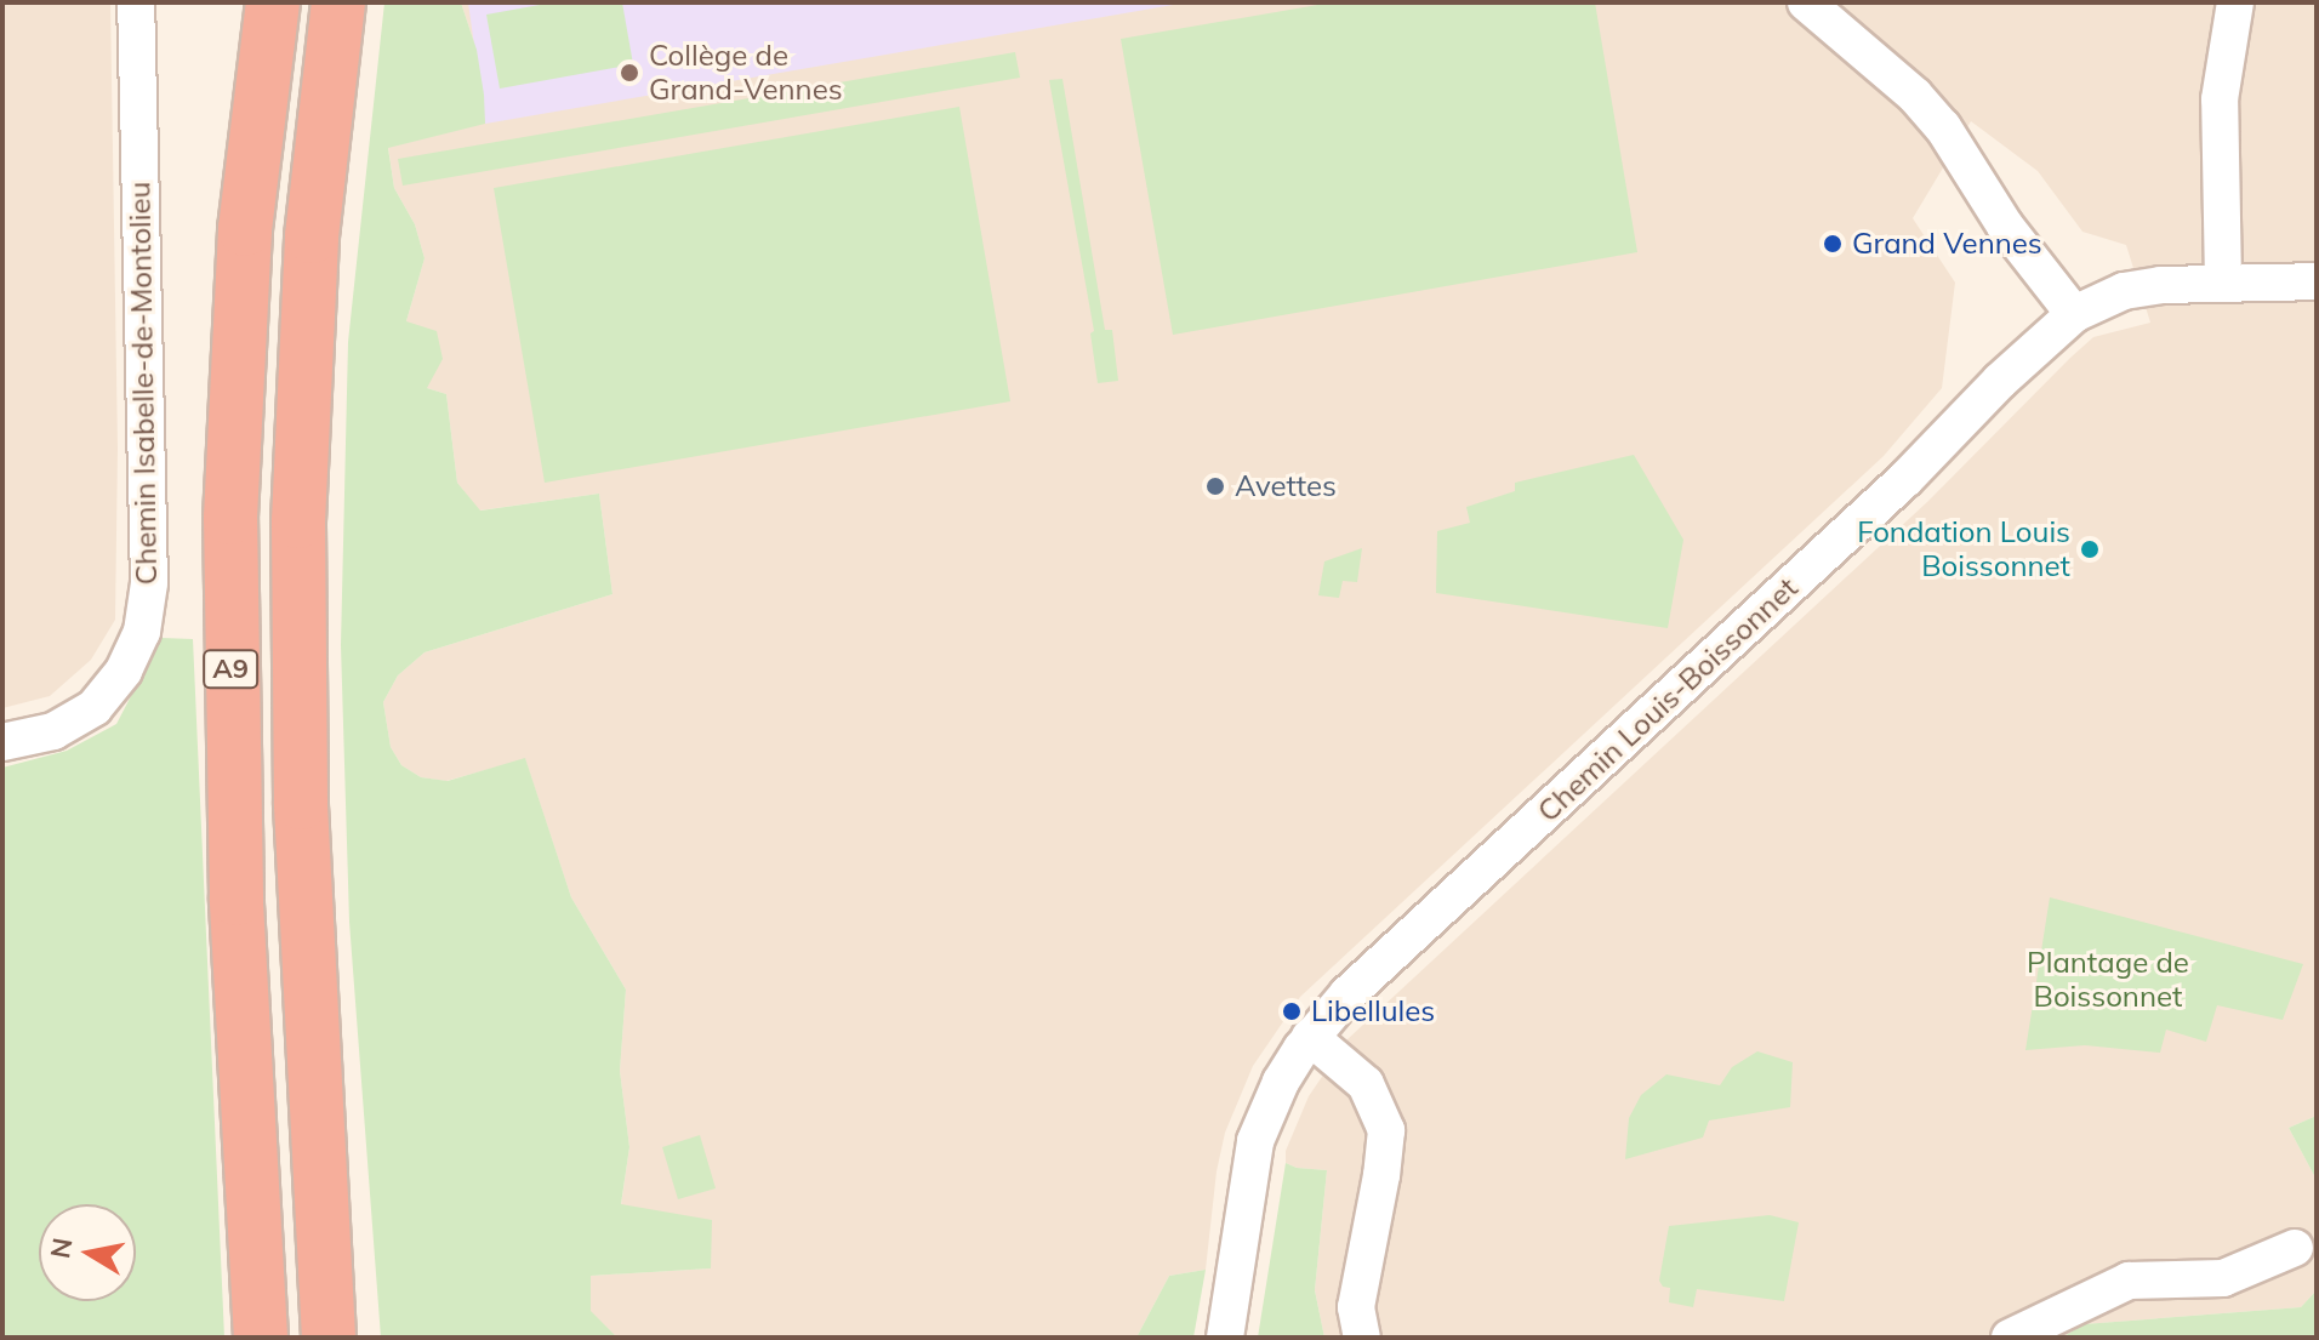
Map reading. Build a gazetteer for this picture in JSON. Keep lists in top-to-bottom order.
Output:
{
  "streets": {
    "highway": ["A9"],
    "street": ["Chemin Isabelle-de-Montolieu", "Chemin Louis-Boissonnet"]
  },
  "parks": ["Plantage de Boissonnet"],
  "places": [
    "Collège de Grand-Vennes",
    "Grand Vennes",
    "Avettes",
    "Fondation Louis Boissonnet",
    "Libellules"
  ],
  "north": "left"
}
